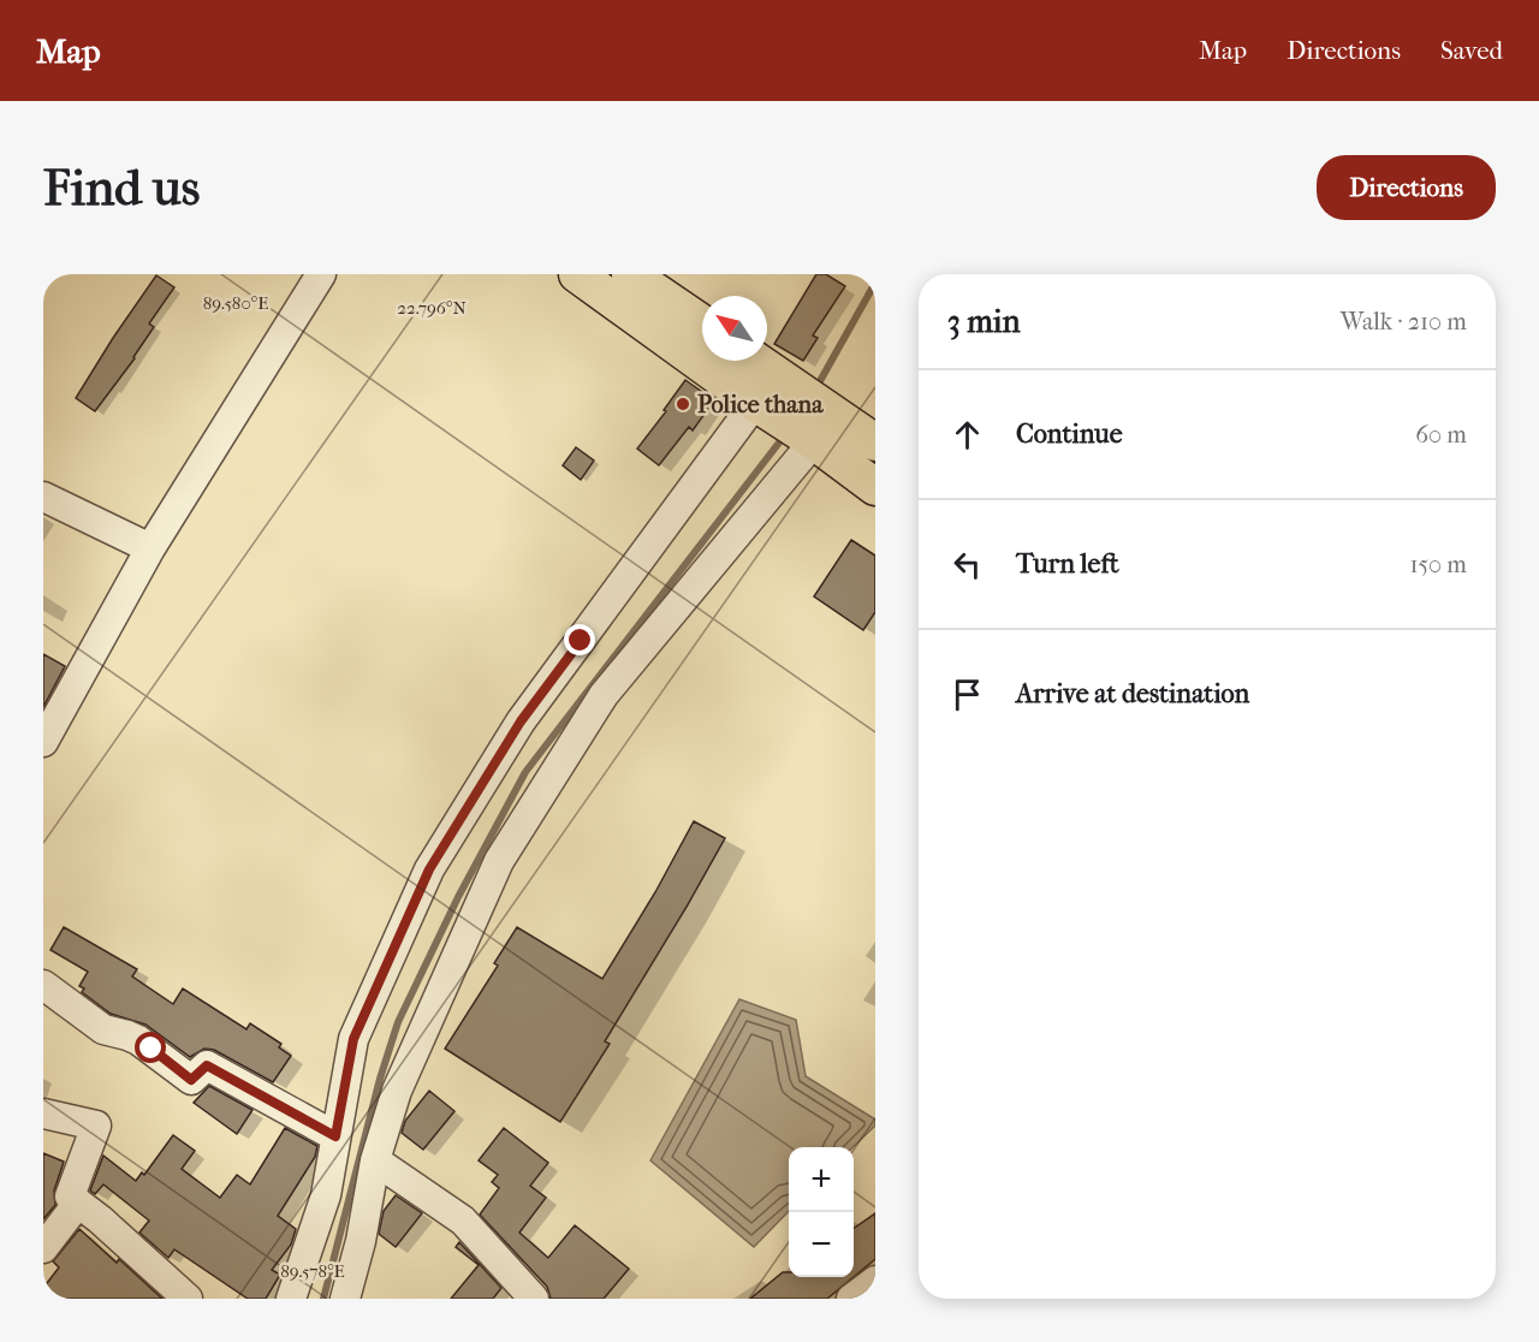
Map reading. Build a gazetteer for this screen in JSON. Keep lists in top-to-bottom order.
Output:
{
  "places": ["Police thana"],
  "north": "top left",
  "page": {
    "header": "Map",
    "nav": ["Map", "Directions", "Saved"],
    "buttons": "Directions",
    "title": "Find us",
    "heading": ["3 min", "Walk · 210 m"],
    "list": [
      ["Continue", "60 m"],
      ["Turn left", "150 m"],
      "Arrive at destination"
    ],
    "map_buttons": ["+", "−"]
  },
  "coordinates": ["89.580°E", "22.796°N", "89.578°E"]
}
